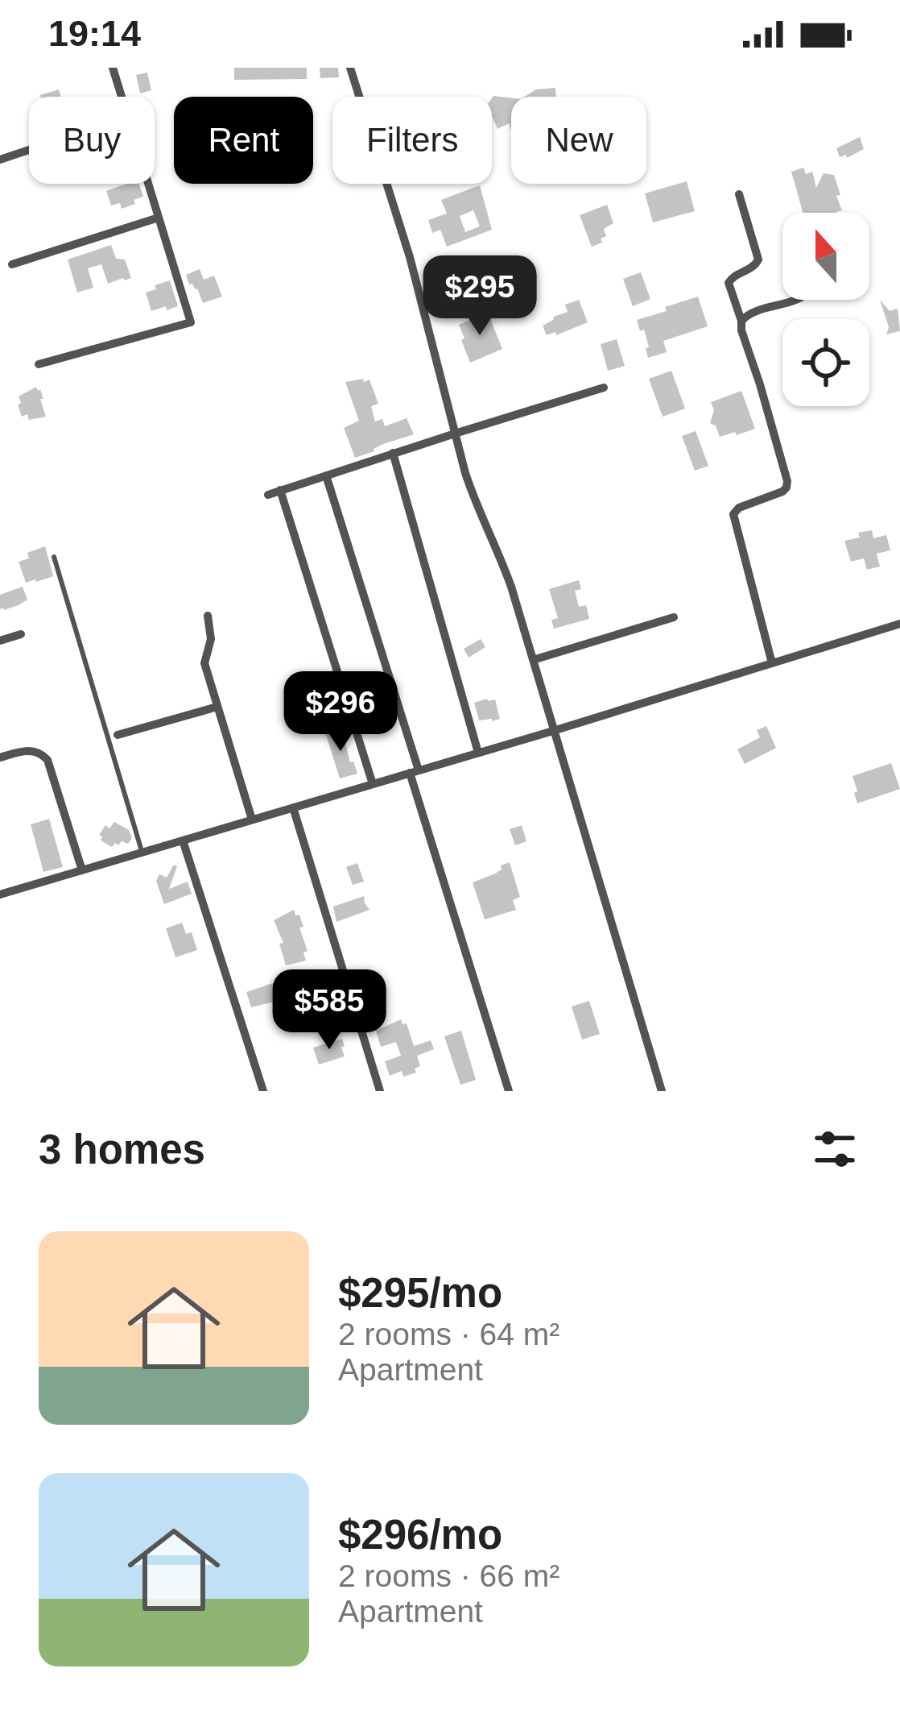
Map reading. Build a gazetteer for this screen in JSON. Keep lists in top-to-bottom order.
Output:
{
  "north": "top",
  "page": {
    "status": "19:14",
    "chip": [
      "Buy",
      "Rent",
      "Filters",
      "New"
    ],
    "price": ["$295", "$296", "$585"],
    "heading": "3 homes",
    "list": [
      {
        "name": "$295/mo",
        "note": "2 rooms · 64 m² · Apartment"
      },
      {
        "name": "$296/mo",
        "note": "2 rooms · 66 m² · Apartment"
      }
    ]
  }
}
